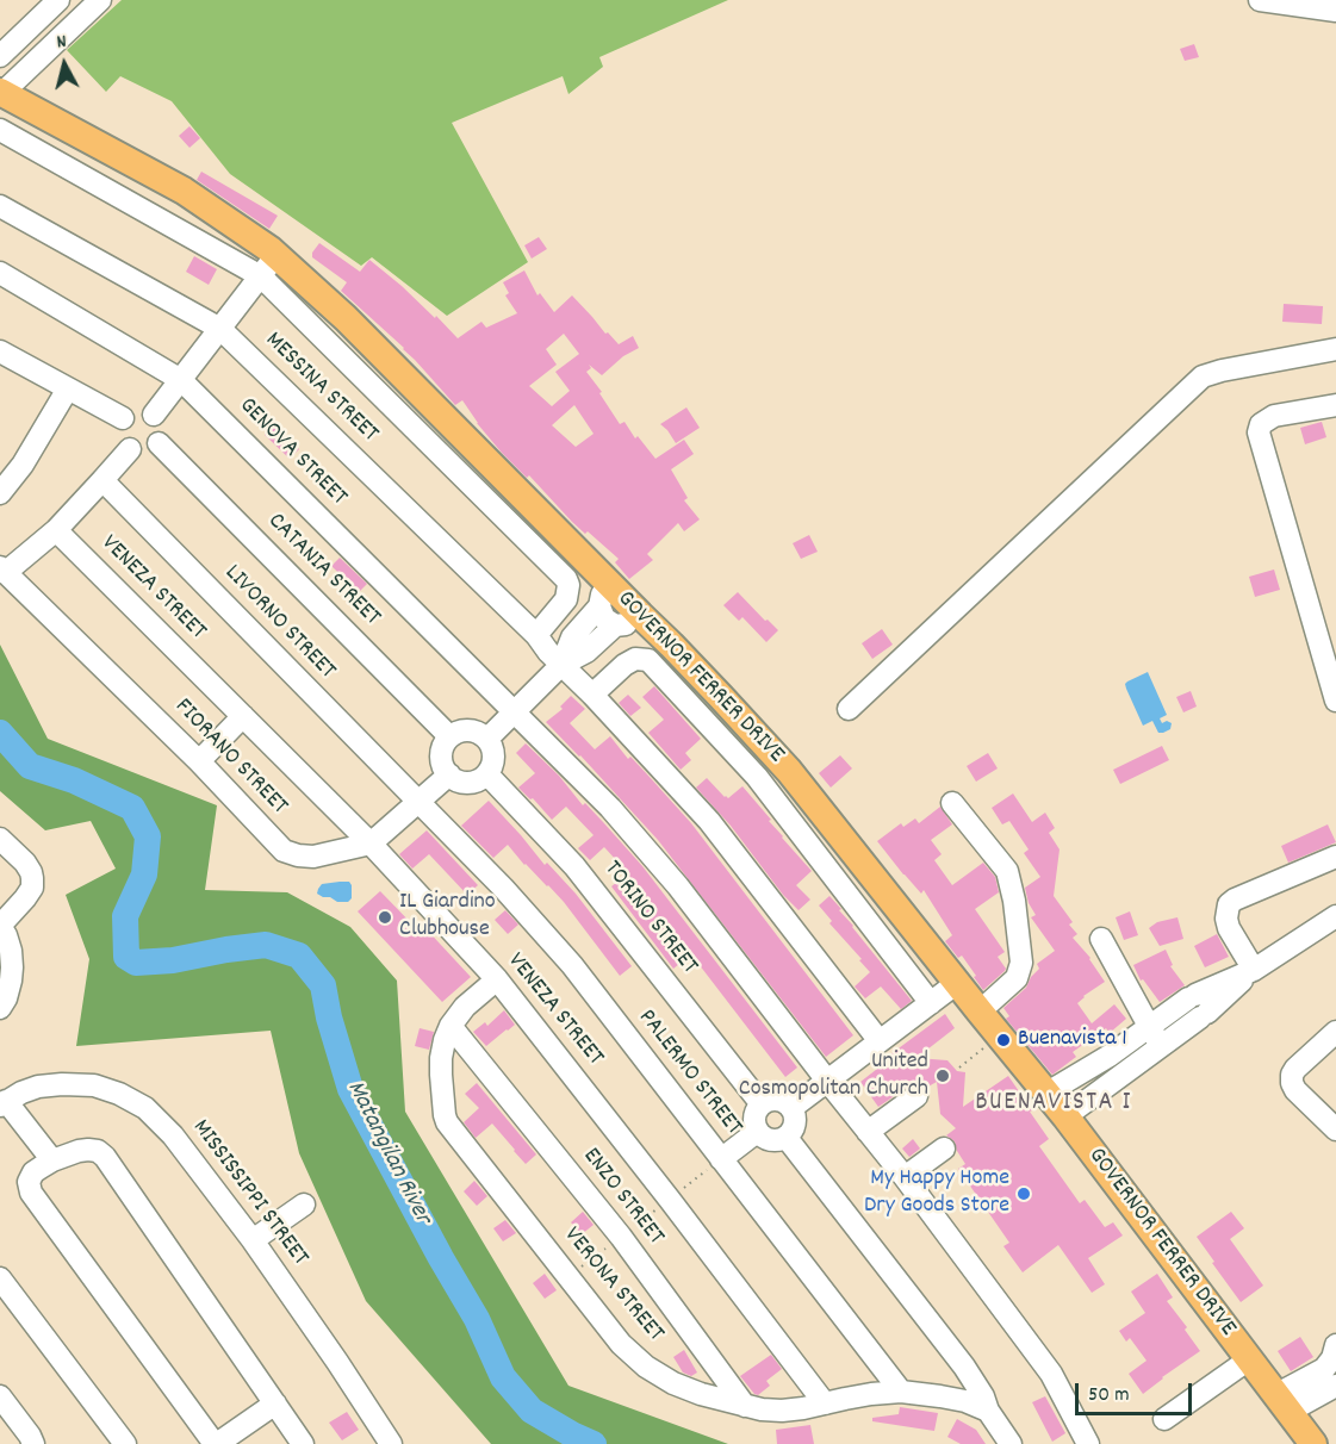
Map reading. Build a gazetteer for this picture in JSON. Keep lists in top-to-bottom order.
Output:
{
  "streets": {
    "main road": ["GOVERNOR FERRER DRIVE"],
    "street": [
      "MESSINA STREET",
      "GENOVA STREET",
      "CATANIA STREET",
      "VENEZA STREET",
      "LIVORNO STREET",
      "FIORANO STREET",
      "TORINO STREET",
      "PALERMO STREET",
      "MISSISSIPPI STREET",
      "ENZO STREET",
      "VERONA STREET"
    ]
  },
  "crossings": [
    ["CATANIA STREET", "FIORANO STREET"],
    ["CATANIA STREET", "TORINO STREET"],
    ["VENEZA STREET", "FIORANO STREET"],
    ["VENEZA STREET", "VERONA STREET"],
    ["LIVORNO STREET", "FIORANO STREET"],
    ["LIVORNO STREET", "PALERMO STREET"],
    ["FIORANO STREET", "TORINO STREET"],
    ["FIORANO STREET", "PALERMO STREET"],
    ["PALERMO STREET", "VERONA STREET"],
    ["ENZO STREET", "VERONA STREET"]
  ],
  "districts": ["BUENAVISTA I"],
  "water": ["Matangilan River"],
  "places": [
    "IL Giardino Clubhouse",
    "Buenavista 1",
    "United Cosmopolitan Church",
    "My Happy Home Dry Goods Store"
  ],
  "scale_bar": "50 m",
  "north": "top"
}
